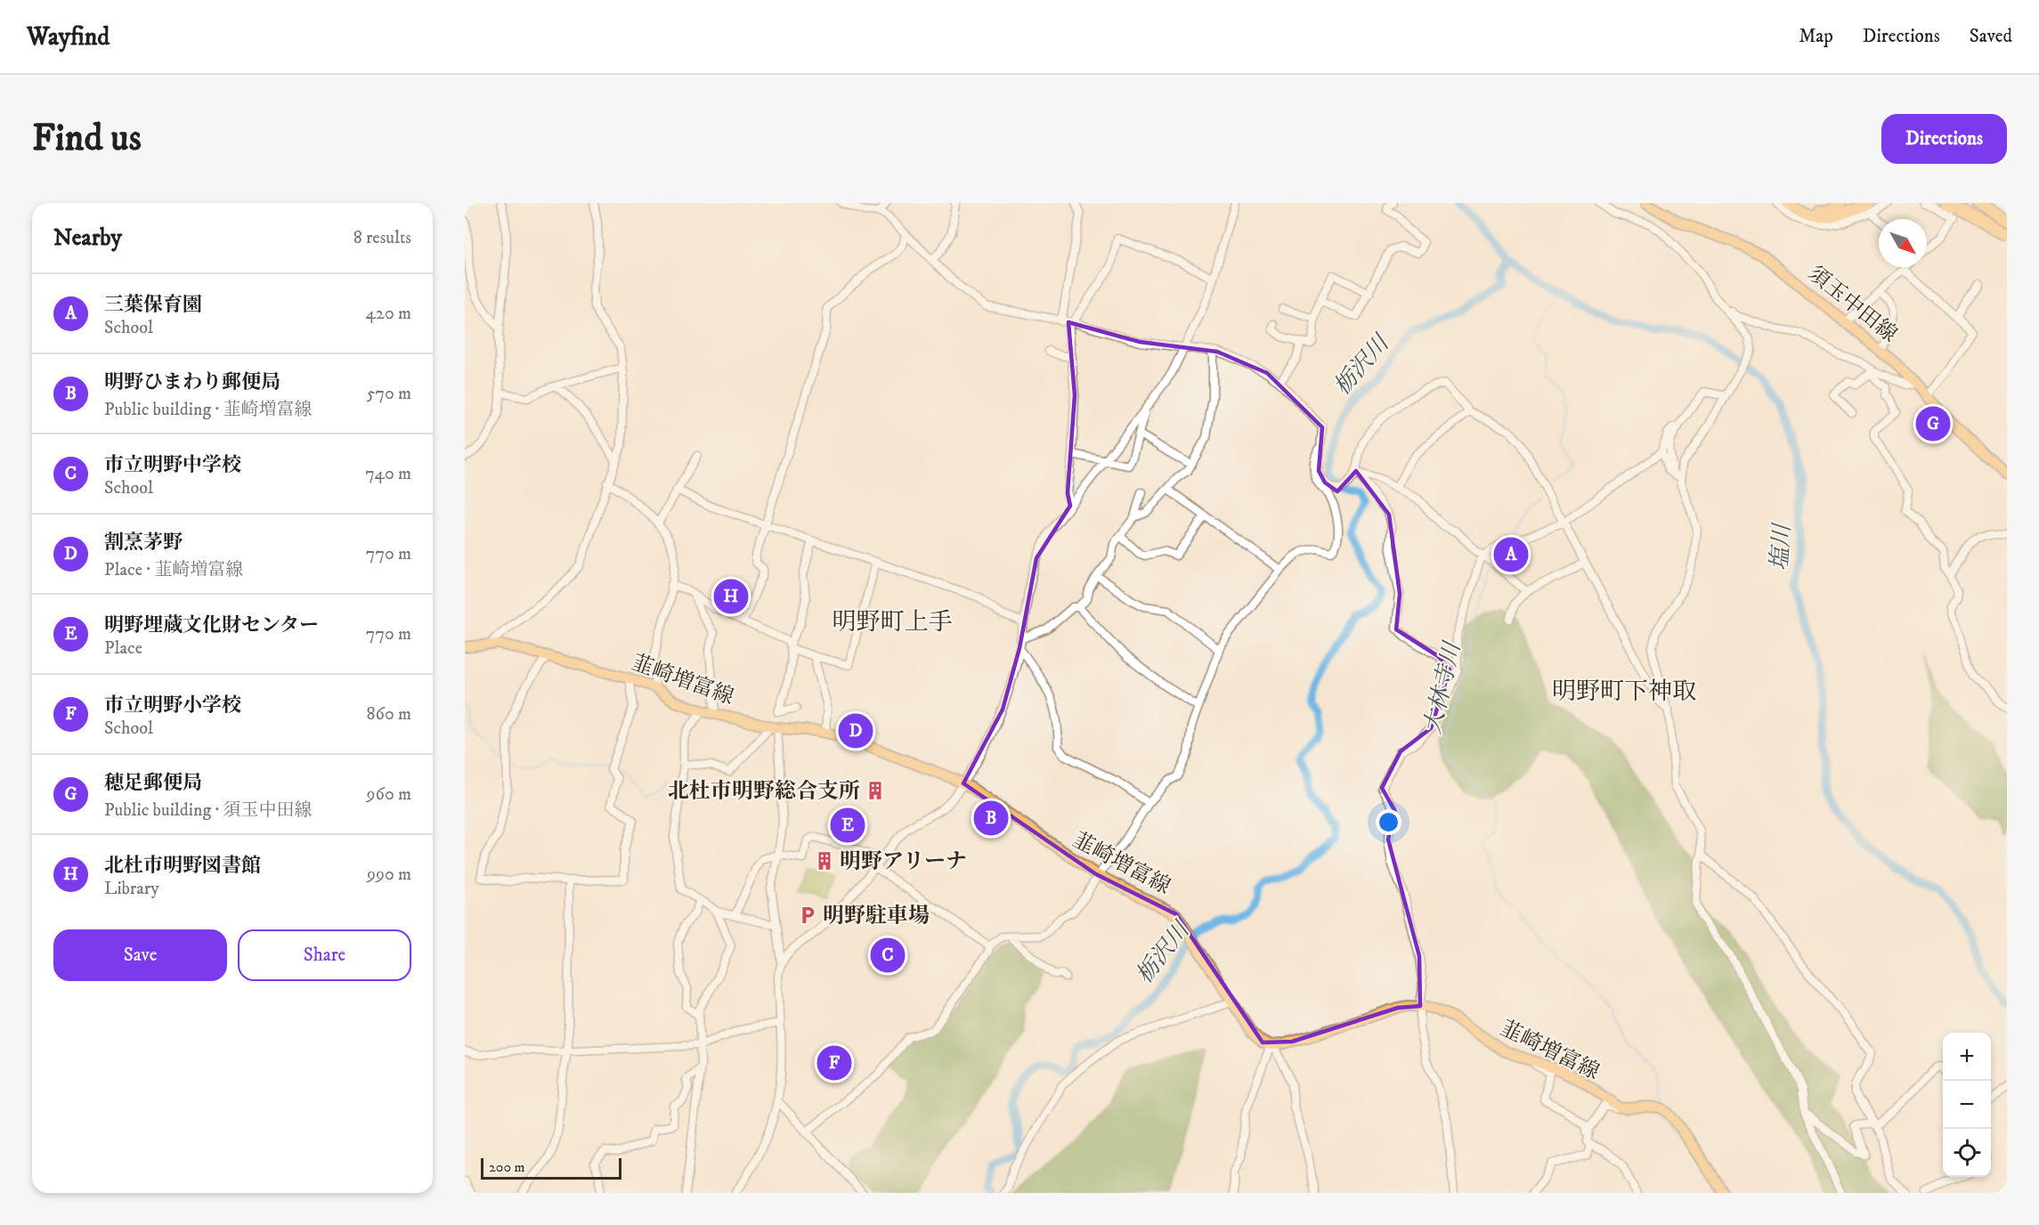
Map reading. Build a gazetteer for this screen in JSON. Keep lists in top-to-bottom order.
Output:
{
  "streets": {
    "main road": ["須玉中田線", "韮崎増富線"]
  },
  "districts": ["明野町上手", "明野町下神取"],
  "water": ["栃沢川", "塩川", "大林寺川"],
  "places": {
    "building": ["北杜市明野総合支所", "明野アリーナ"],
    "parking": ["明野駐車場"]
  },
  "scale_bar": "200 m",
  "north": "bottom right",
  "page": {
    "header": "Wayfind",
    "nav": ["Map", "Directions", "Saved"],
    "buttons": [
      "Directions",
      ["Save", "Share"]
    ],
    "title": "Find us",
    "heading": ["Nearby", "8 results"],
    "list": [
      {
        "mark": "A",
        "name": "三葉保育園",
        "note": "School",
        "value": "420 m"
      },
      {
        "mark": "B",
        "name": "明野ひまわり郵便局",
        "note": "Public building · 韮崎増富線",
        "value": "570 m"
      },
      {
        "mark": "C",
        "name": "市立明野中学校",
        "note": "School",
        "value": "740 m"
      },
      {
        "mark": "D",
        "name": "割烹茅野",
        "note": "Place · 韮崎増富線",
        "value": "770 m"
      },
      {
        "mark": "E",
        "name": "明野埋蔵文化財センター",
        "note": "Place",
        "value": "770 m"
      },
      {
        "mark": "F",
        "name": "市立明野小学校",
        "note": "School",
        "value": "860 m"
      },
      {
        "mark": "G",
        "name": "穂足郵便局",
        "note": "Public building · 須玉中田線",
        "value": "960 m"
      },
      {
        "mark": "H",
        "name": "北杜市明野図書館",
        "note": "Library",
        "value": "990 m"
      }
    ],
    "pins": [
      "G",
      "A",
      "H",
      "D",
      "B",
      "E",
      "C",
      "F"
    ],
    "map_buttons": ["+", "−"],
    "scale": "200 m"
  }
}
